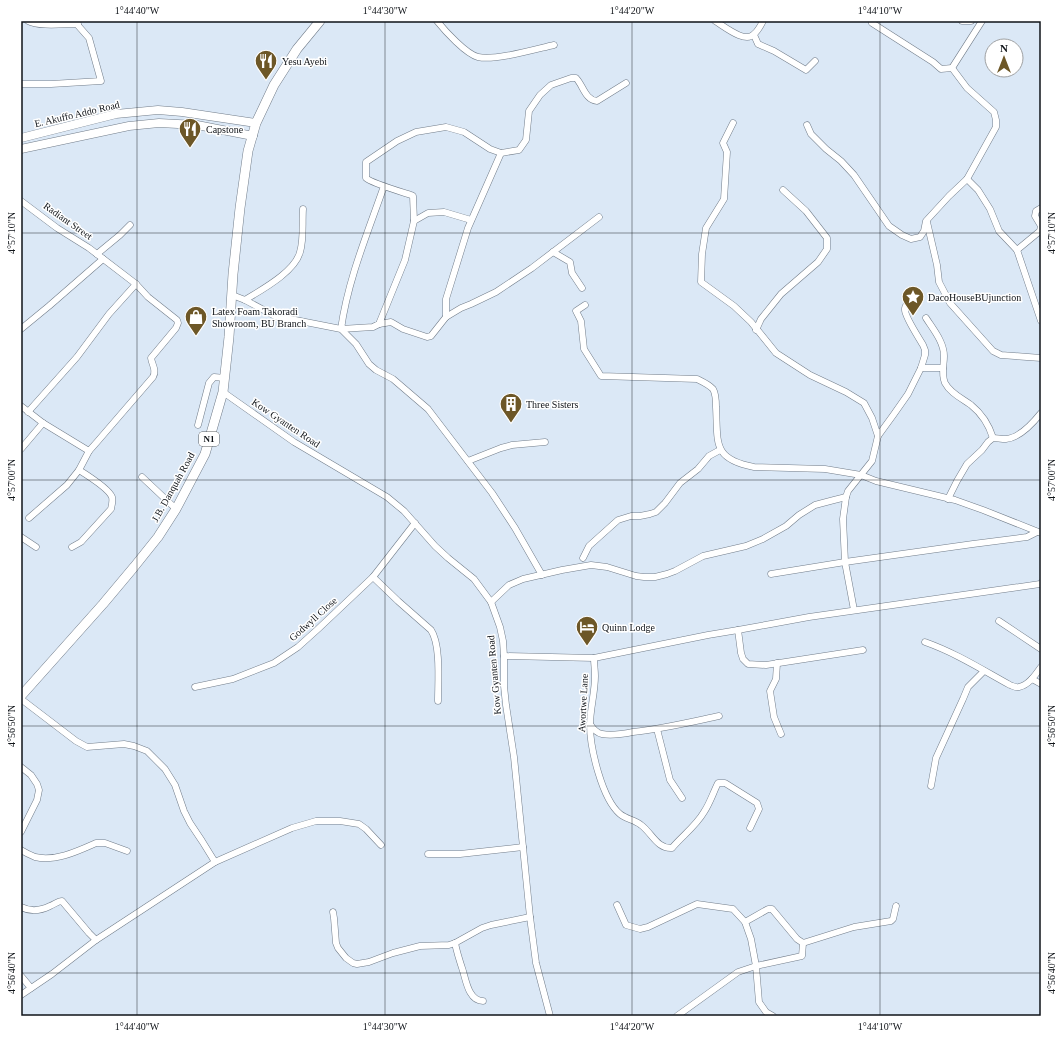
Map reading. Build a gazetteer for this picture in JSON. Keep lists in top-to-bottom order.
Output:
{
  "streets": {
    "highway": ["N1", "J.B. Danquah Road"],
    "main road": ["E. Akuffo Addo Road"],
    "street": [
      "Radiant Street",
      "Kow Gyanten Road",
      "Godwyll Close",
      "Awortwe Lane"
    ]
  },
  "crossings": [
    ["E. Akuffo Addo Road", "N1"],
    ["E. Akuffo Addo Road", "J.B. Danquah Road"],
    ["Kow Gyanten Road", "J.B. Danquah Road"],
    ["Kow Gyanten Road", "Godwyll Close"],
    ["N1", "J.B. Danquah Road"]
  ],
  "places": {
    "restaurant": ["Yesu Ayebi", "Capstone"],
    "place": ["DacoHouseBUjunction"],
    "shop": ["Latex Foam Takoradi Showroom, BU Branch"],
    "building": ["Three Sisters"],
    "hotel": ["Quinn Lodge"]
  },
  "north": "top",
  "coordinates": [
    "1°44'40\"W",
    "1°44'30\"W",
    "1°44'20\"W",
    "1°44'10\"W",
    "4°57'10\"N",
    "4°57'00\"N",
    "4°56'50\"N",
    "4°56'40\"N"
  ]
}
